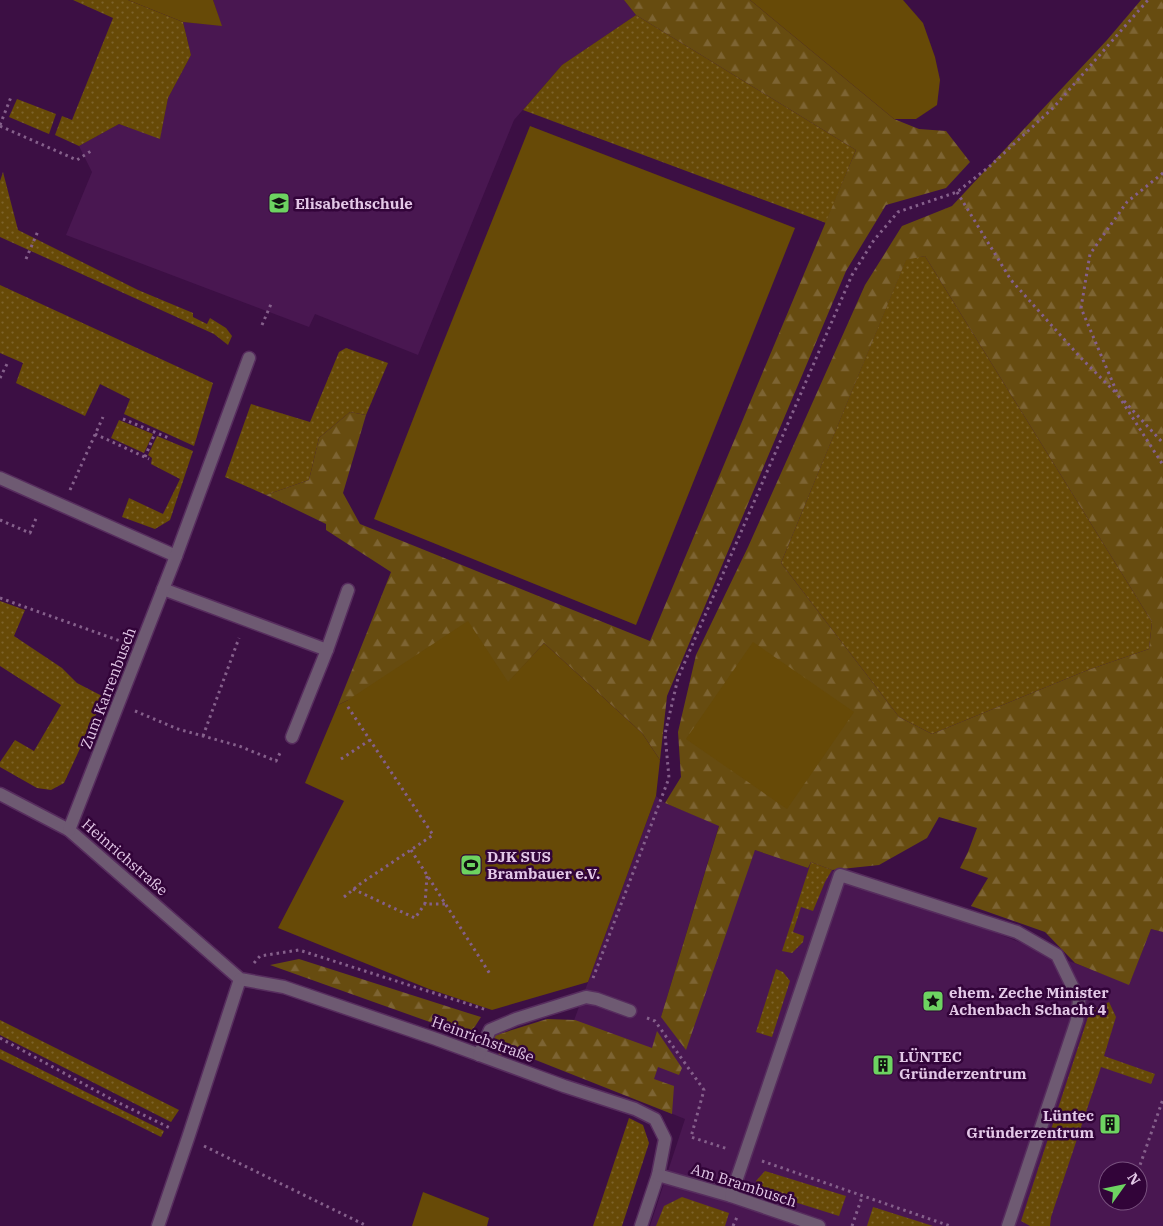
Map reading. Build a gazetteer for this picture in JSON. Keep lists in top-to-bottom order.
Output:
{
  "streets": {
    "street": ["Zum Karrenbusch", "Heinrichstraße", "Am Brambusch"]
  },
  "crossings": [
    ["Zum Karrenbusch", "Heinrichstraße"],
    ["Heinrichstraße", "Am Brambusch"]
  ],
  "places": {
    "school or university": ["Elisabethschule"],
    "sports": ["DJK SUS Brambauer e.V."],
    "place": ["ehem. Zeche Minister Achenbach Schacht 4"],
    "building": ["LÜNTEC Gründerzentrum", "Lüntec Gründerzentrum"]
  },
  "north": "top right"
}
